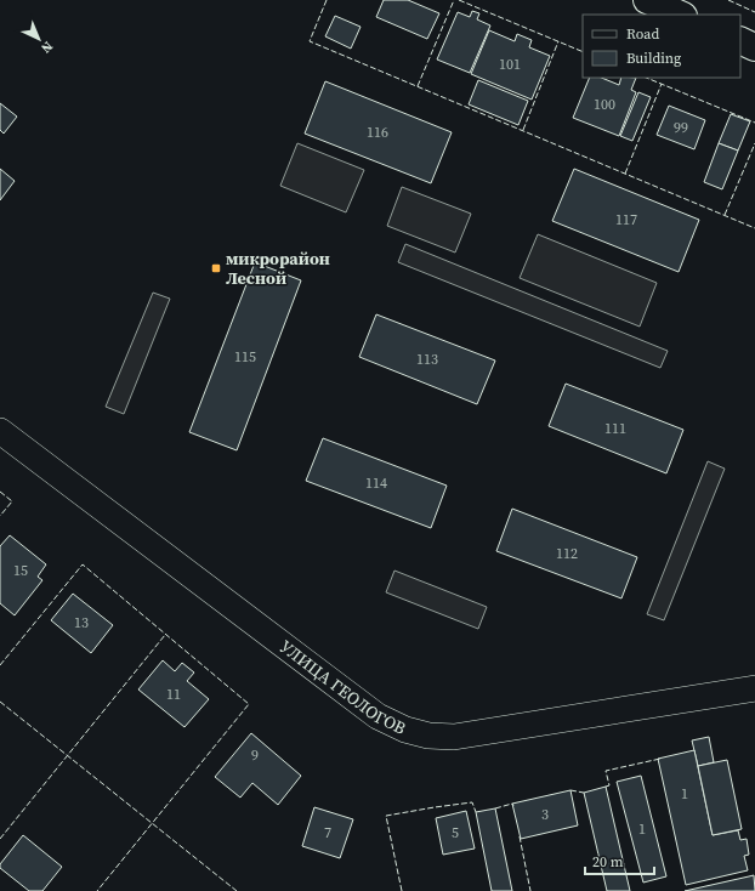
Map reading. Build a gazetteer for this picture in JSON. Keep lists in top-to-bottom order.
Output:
{
  "streets": {
    "street": ["УЛИЦА ГЕОЛОГОВ"]
  },
  "places": {
    "transit": ["микрорайон Лесной"]
  },
  "house_numbers": [
    "101",
    "100",
    "99",
    "116",
    "117",
    "115",
    "113",
    "111",
    "114",
    "112",
    "15",
    "13",
    "11",
    "9",
    "1",
    "3",
    "1",
    "7",
    "5"
  ],
  "legend": ["Road", "Building"],
  "scale_bar": "20 m",
  "north": "bottom right"
}
